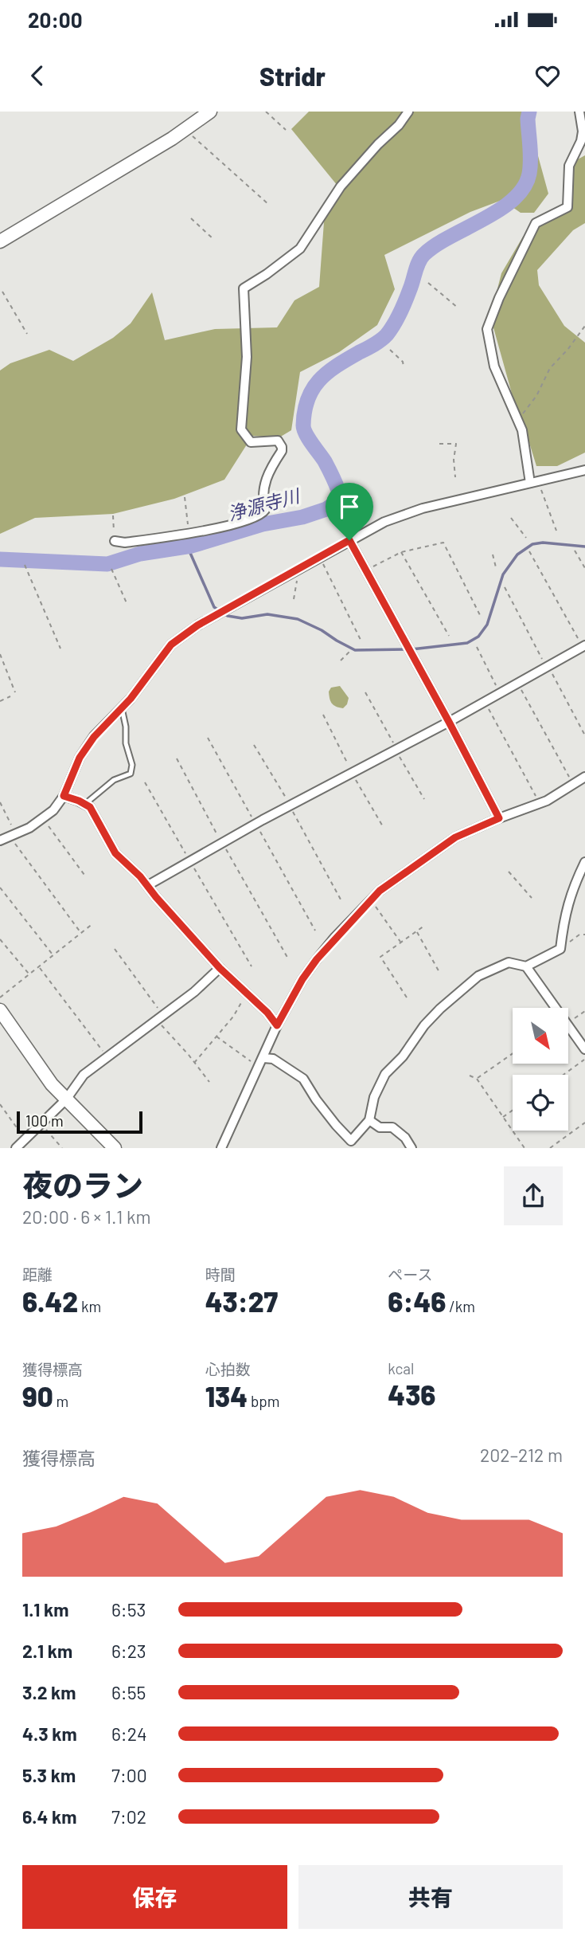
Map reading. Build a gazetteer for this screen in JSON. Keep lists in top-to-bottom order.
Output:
{
  "water": ["浄源寺川"],
  "scale_bar": "100 m",
  "north": "bottom right",
  "page": {
    "status": "20:00",
    "header": "Stridr",
    "scale": "100 m",
    "heading": ["夜のラン", "20:00 · 6 × 1.1 km"],
    "stats": [
      ["距離", "6.42 km"],
      ["時間", "43:27"],
      ["ペース", "6:46 /km"],
      ["獲得標高", "90 m"],
      ["心拍数", "134 bpm"],
      ["kcal", "436"]
    ],
    "chart": ["獲得標高", "202–212 m"],
    "list": [
      {
        "name": "1.1 km",
        "note": "6:53"
      },
      {
        "name": "2.1 km",
        "note": "6:23"
      },
      {
        "name": "3.2 km",
        "note": "6:55"
      },
      {
        "name": "4.3 km",
        "note": "6:24"
      },
      {
        "name": "5.3 km",
        "note": "7:00"
      },
      {
        "name": "6.4 km",
        "note": "7:02"
      }
    ],
    "buttons": ["保存", "共有"]
  }
}
